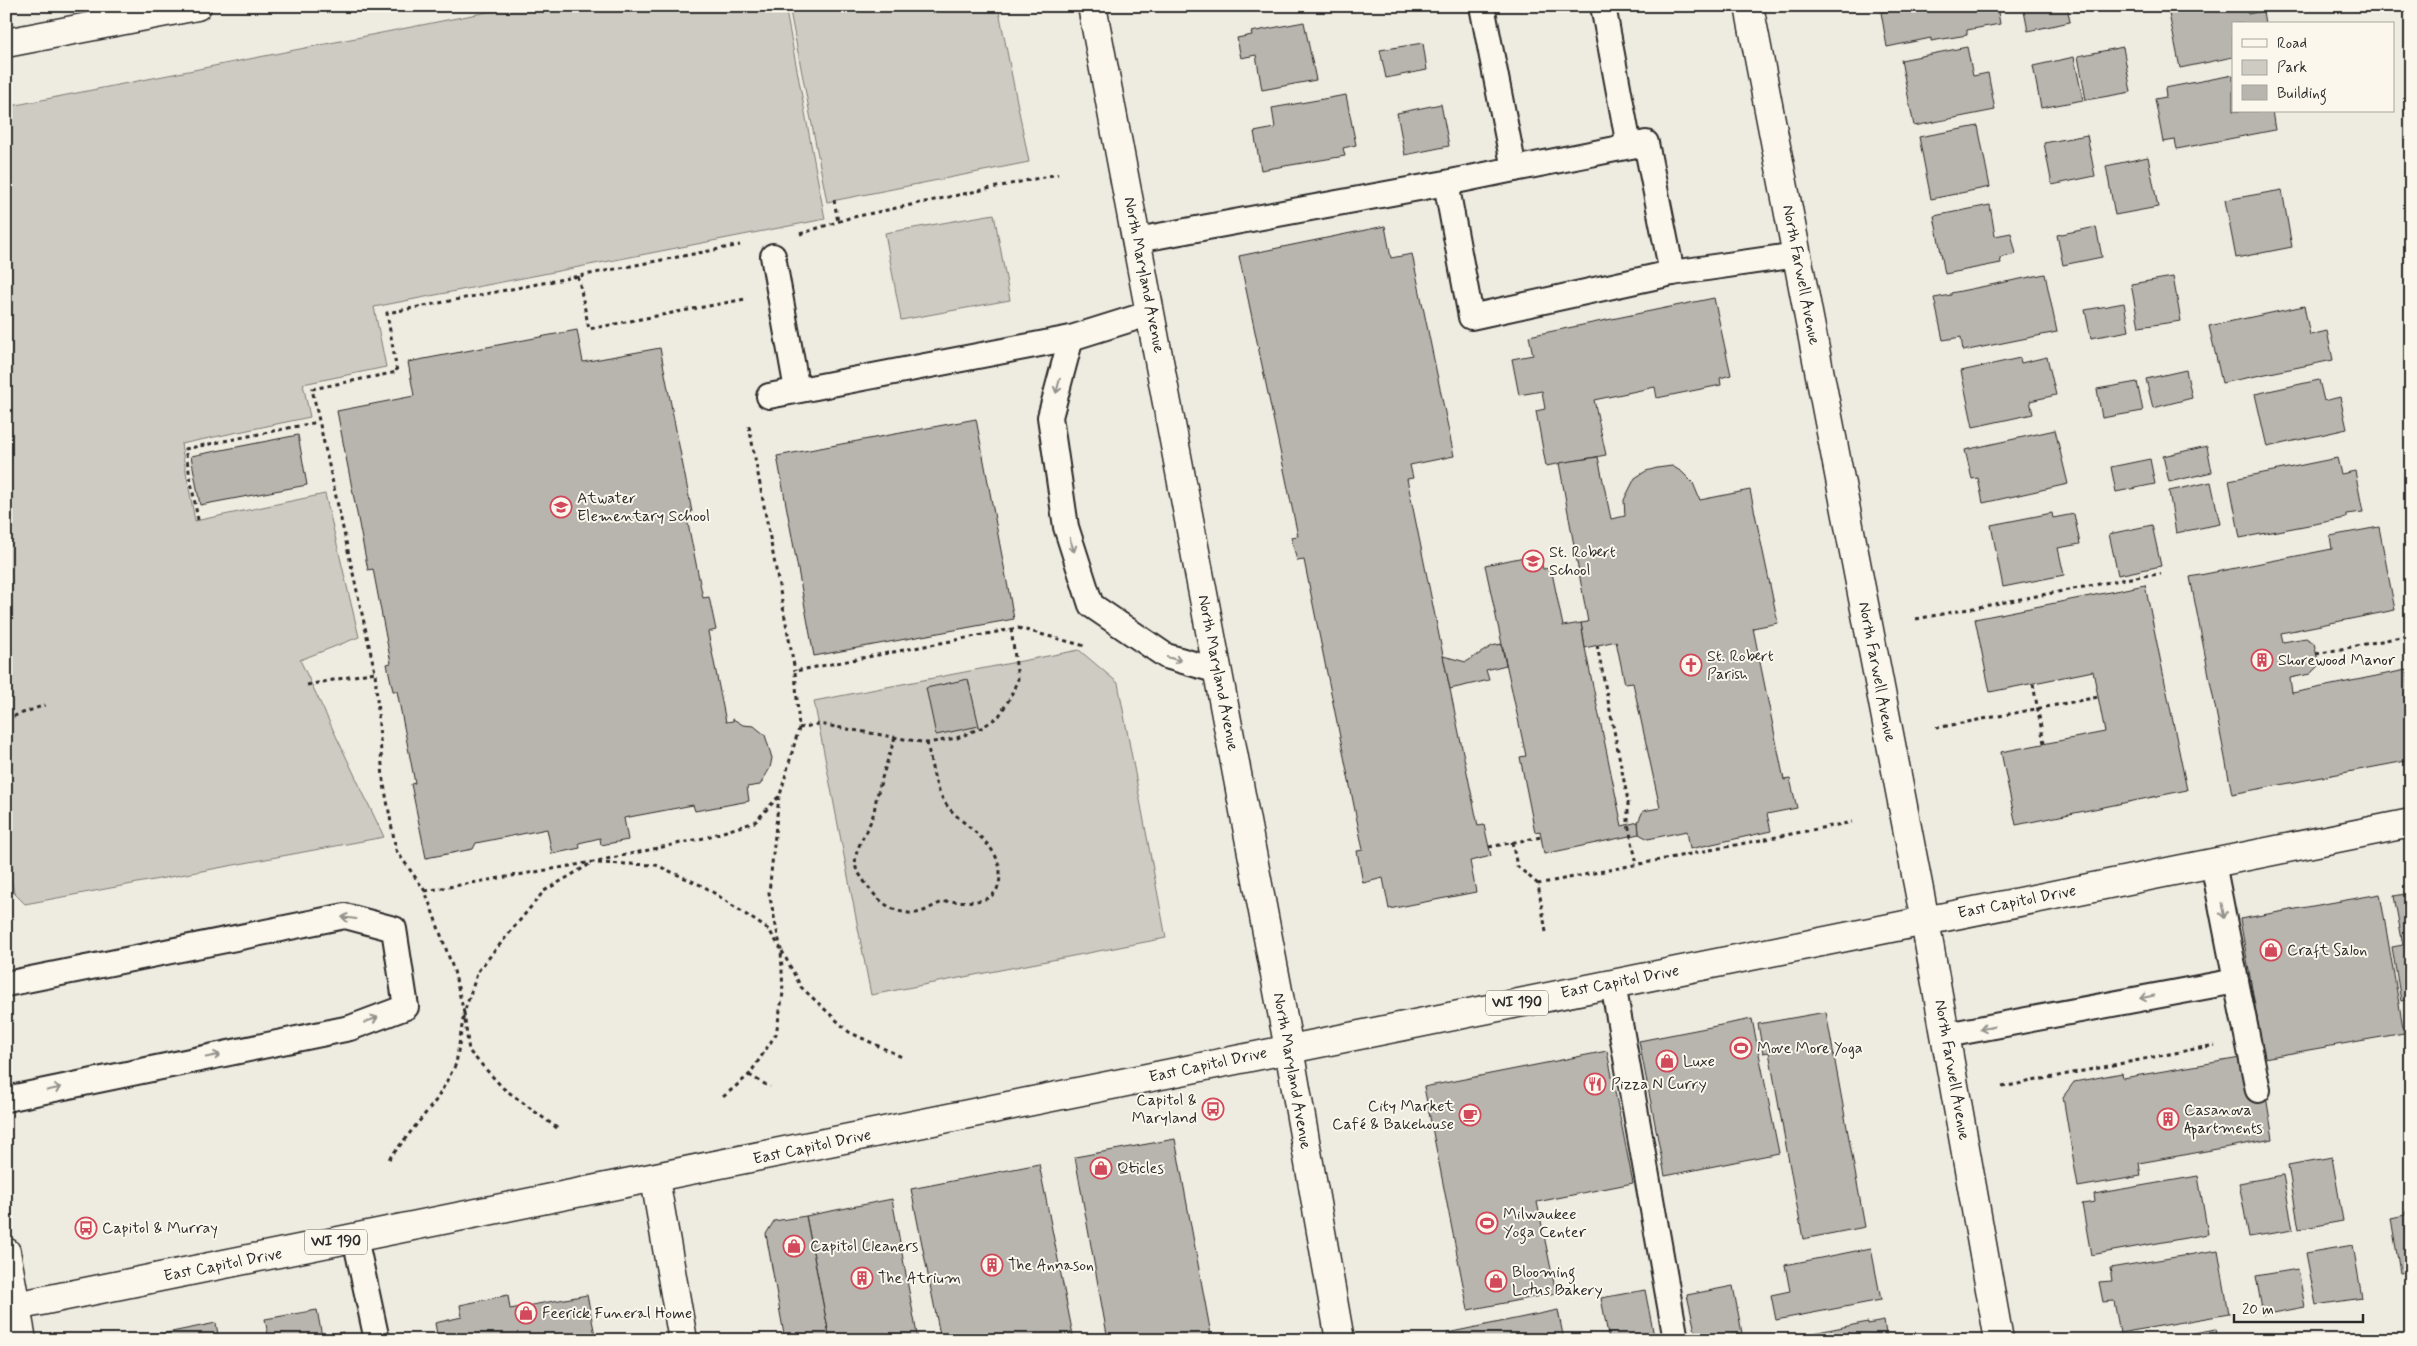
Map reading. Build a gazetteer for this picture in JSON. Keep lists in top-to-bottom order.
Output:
{
  "streets": {
    "street": [
      "North Maryland Avenue",
      "North Farwell Avenue",
      "East Capitol Drive",
      "WI 190"
    ]
  },
  "crossings": [
    ["North Maryland Avenue", "East Capitol Drive"],
    ["North Farwell Avenue", "East Capitol Drive"]
  ],
  "places": {
    "school or university": ["Atwater Elementary School", "St. Robert School"],
    "building": [
      "Shorewood Manor",
      "Casanova Apartments",
      "The Annason",
      "The Atrium"
    ],
    "church": ["St. Robert Parish"],
    "shop": [
      "Craft Salon",
      "Luxe",
      "Qticles",
      "Capitol Cleaners",
      "Blooming Lotus Bakery",
      "Feerick Funeral Home"
    ],
    "sports": ["Move More Yoga", "Milwaukee Yoga Center"],
    "restaurant": ["Pizza N Curry"],
    "bus stop": ["Capitol & Maryland", "Capitol & Murray"],
    "cafe": ["City Market Café & Bakehouse"]
  },
  "legend": ["Road", "Park", "Building"],
  "scale_bar": "20 m"
}
